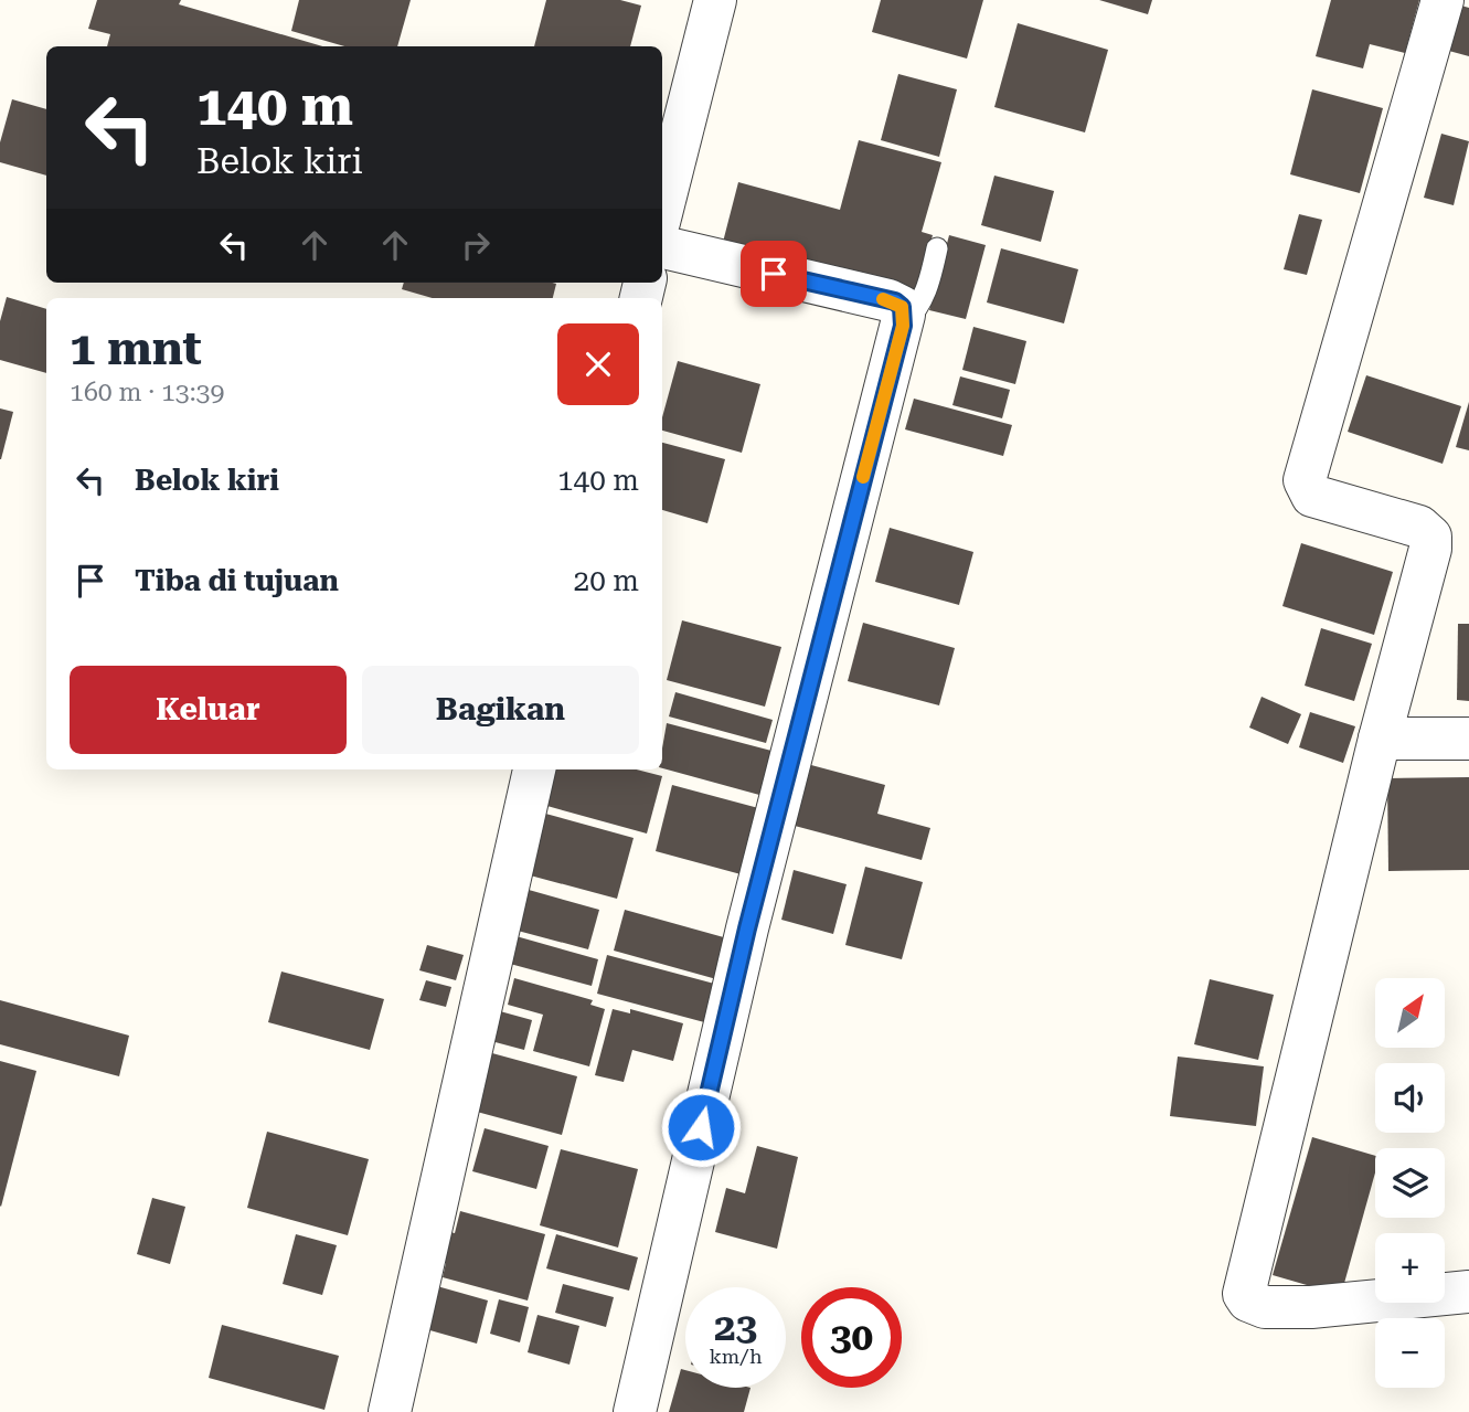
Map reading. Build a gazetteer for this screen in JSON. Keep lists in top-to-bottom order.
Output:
{
  "north": "top right",
  "page": {
    "turn": ["140 m", "Belok kiri"],
    "heading": ["1 mnt", "160 m · 13:39"],
    "list": [
      {
        "name": "Belok kiri",
        "value": "140 m"
      },
      {
        "name": "Tiba di tujuan",
        "value": "20 m"
      }
    ],
    "buttons": ["Keluar", "Bagikan"],
    "map_buttons": ["+", "−"],
    "speed": "23 km/h",
    "limit": "30"
  }
}
